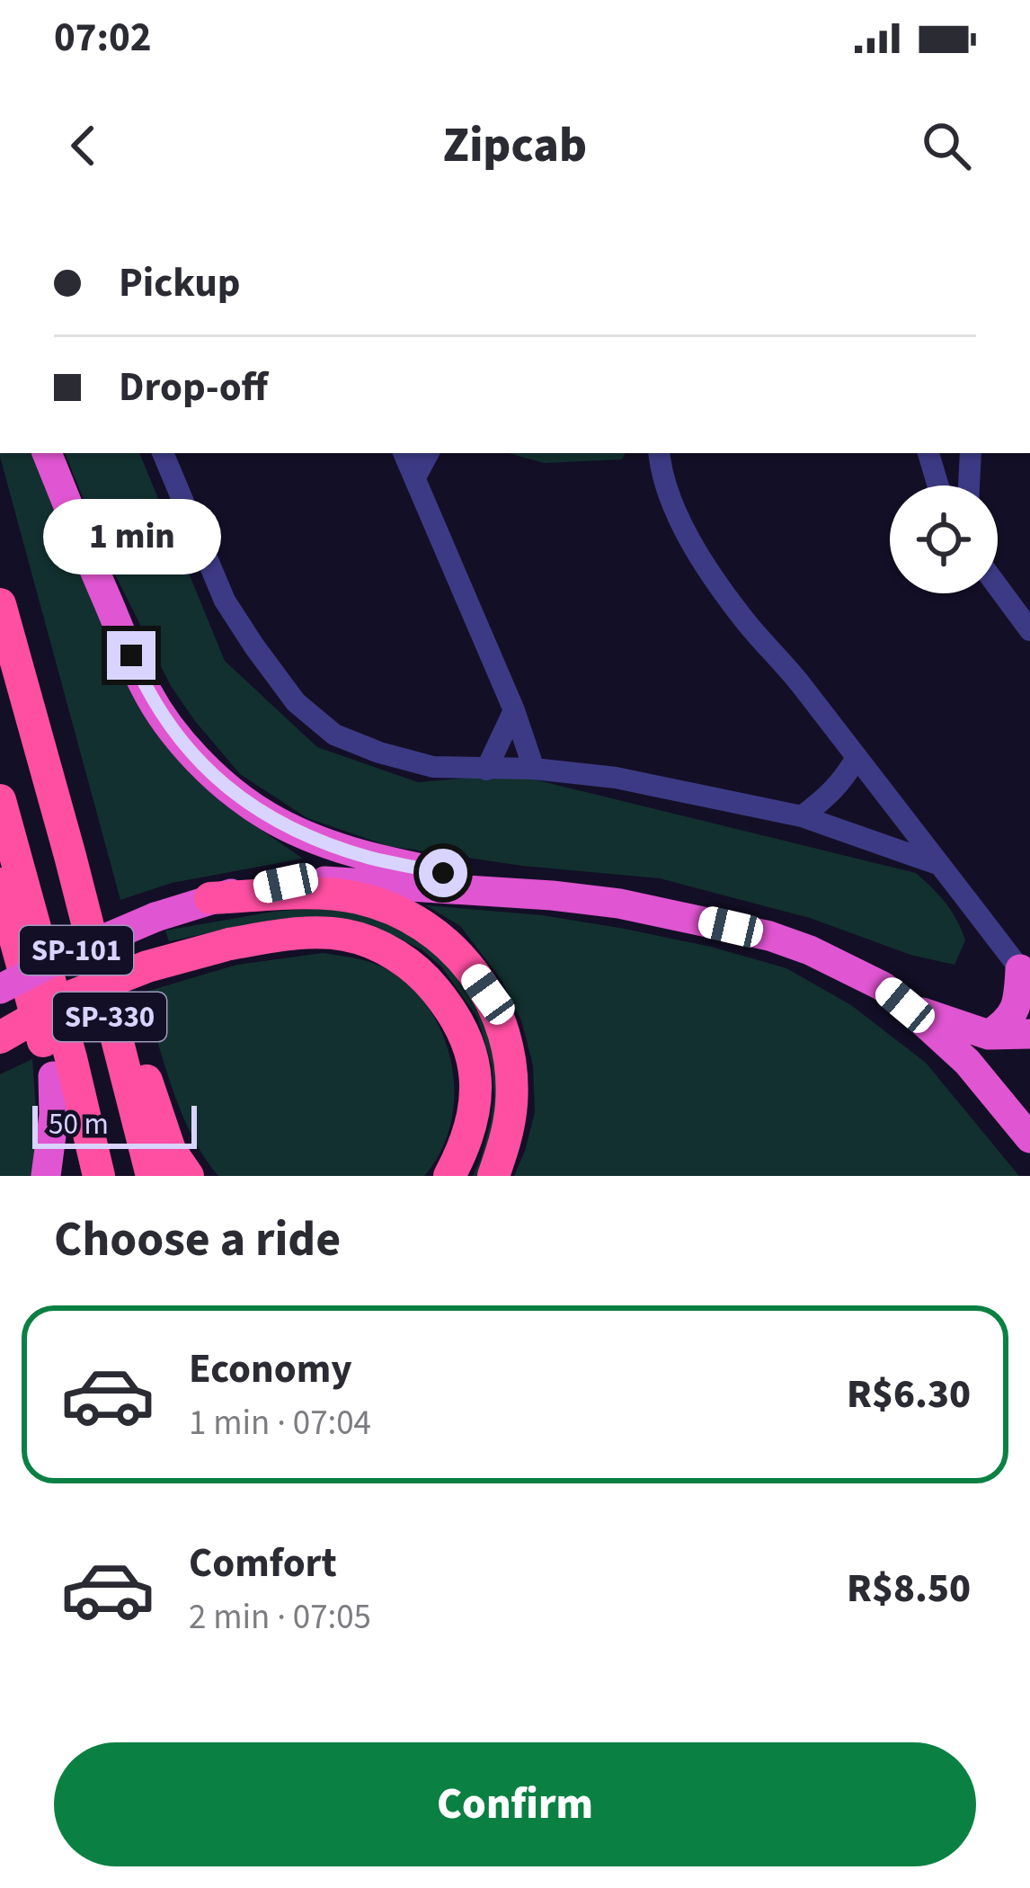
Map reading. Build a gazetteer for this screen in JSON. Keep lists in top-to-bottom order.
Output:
{
  "streets": {
    "highway": ["SP-101", "SP-330"]
  },
  "scale_bar": "50 m",
  "page": {
    "status": "07:02",
    "header": "Zipcab",
    "banner": ["Pickup", "Drop-off"],
    "bubble": "1 min",
    "scale": "50 m",
    "heading": "Choose a ride",
    "list": [
      {
        "name": "Economy",
        "note": "1 min · 07:04",
        "value": "R$6.30"
      },
      {
        "name": "Comfort",
        "note": "2 min · 07:05",
        "value": "R$8.50"
      }
    ],
    "buttons": "Confirm"
  }
}
